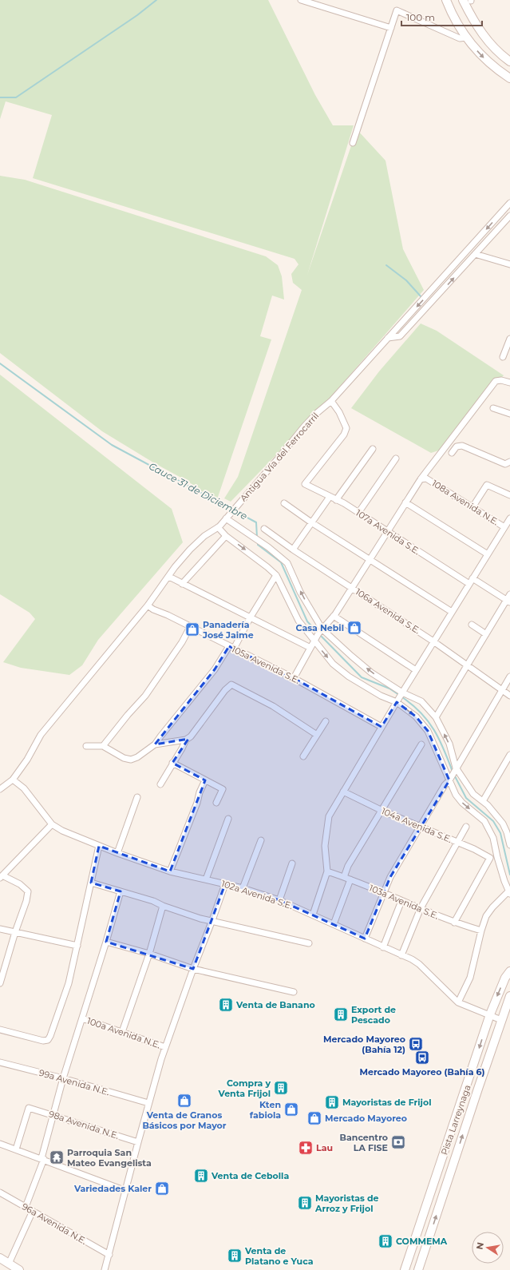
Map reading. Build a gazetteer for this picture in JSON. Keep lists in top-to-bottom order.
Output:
{
  "streets": {
    "main road": ["Pista Larreynaga"],
    "street": [
      "Antigua Vía del Ferrocarril",
      "108a Avenida N.E.",
      "107a Avenida S.E.",
      "106a Avenida S.E.",
      "105a Avenida S.E.",
      "104a Avenida S.E.",
      "102a Avenida S.E.",
      "103a Avenida S.E.",
      "100a Avenida N.E.",
      "99a Avenida N.E.",
      "98a Avenida N.E.",
      "96a Avenida N.E."
    ]
  },
  "crossings": [
    ["Antigua Vía del Ferrocarril", "107a Avenida S.E."],
    ["Antigua Vía del Ferrocarril", "105a Avenida S.E."],
    ["Antigua Vía del Ferrocarril", "102a Avenida S.E."],
    ["104a Avenida S.E.", "103a Avenida S.E."],
    ["102a Avenida S.E.", "Pista Larreynaga"]
  ],
  "water": ["Cauce 31 de Diciembre"],
  "places": {
    "shop": [
      "Casa Nebil",
      "Panadería José Jaime",
      "Venta de Granos Básicos por Mayor",
      "Kten fabiola",
      "Mercado Mayoreo",
      "Variedades Kaler"
    ],
    "building": [
      "Venta de Banano",
      "Export de Pescado",
      "Compra y Venta Frijol",
      "Mayoristas de Frijol",
      "Venta de Cebolla",
      "Mayoristas de Arroz y Frijol",
      "COMMEMA",
      "Venta de Platano e Yuca"
    ],
    "bus stop": ["Mercado Mayoreo (Bahía 12)", "Mercado Mayoreo (Bahía 6)"],
    "bank": ["Bancentro LA FISE"],
    "pharmacy": ["Lau"],
    "temple": ["Parroquia San Mateo Evangelista"]
  },
  "scale_bar": "100 m",
  "north": "left"
}
